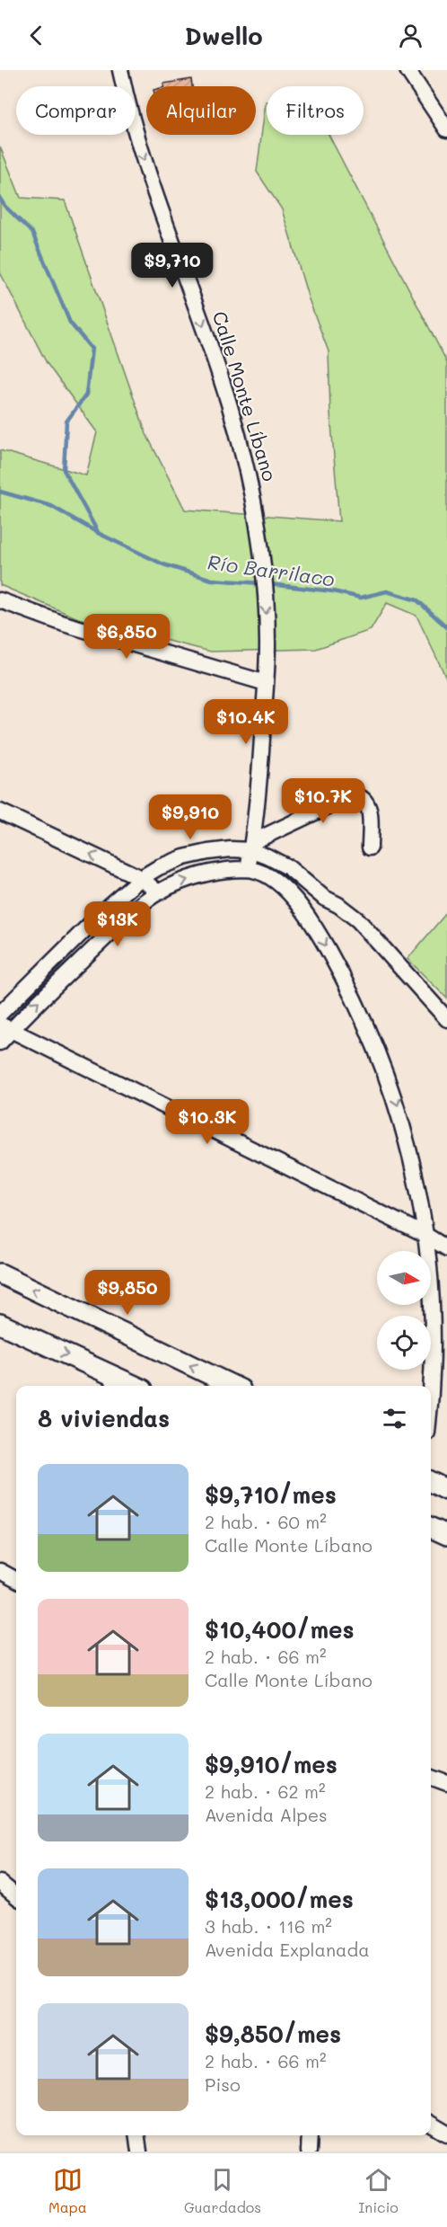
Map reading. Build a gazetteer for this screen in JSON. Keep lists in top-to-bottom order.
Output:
{
  "streets": {
    "street": ["Calle Monte Líbano"]
  },
  "one_way": ["Calle Monte Líbano"],
  "water": ["Río Barrilaco"],
  "north": "right",
  "page": {
    "header": "Dwello",
    "chip": ["Comprar", "Alquilar", "Filtros"],
    "price": [
      "$9,710",
      "$6,850",
      "$10.4K",
      "$10.7K",
      "$9,910",
      "$13K",
      "$10.3K",
      "$9,850"
    ],
    "heading": "8 viviendas",
    "list": [
      {
        "name": "$9,710/mes",
        "note": "2 hab. · 60 m² · Calle Monte Líbano"
      },
      {
        "name": "$10,400/mes",
        "note": "2 hab. · 66 m² · Calle Monte Líbano"
      },
      {
        "name": "$9,910/mes",
        "note": "2 hab. · 62 m² · Avenida Alpes"
      },
      {
        "name": "$13,000/mes",
        "note": "3 hab. · 116 m² · Avenida Explanada"
      },
      {
        "name": "$9,850/mes",
        "note": "2 hab. · 66 m² · Piso"
      }
    ],
    "tabs": ["Mapa", "Guardados", "Inicio"]
  }
}
